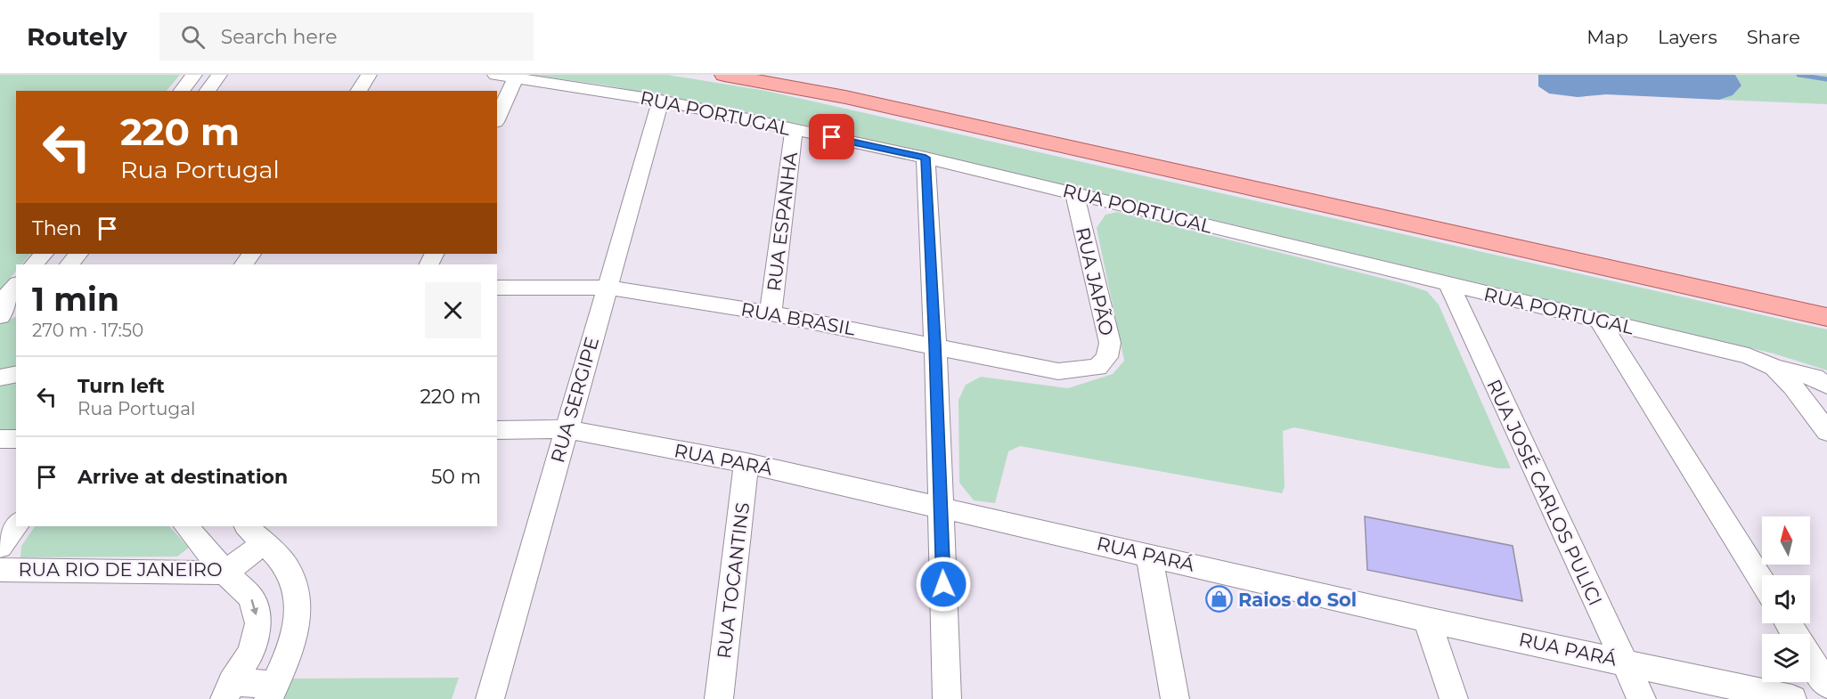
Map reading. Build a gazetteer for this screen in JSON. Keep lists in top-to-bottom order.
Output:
{
  "streets": {
    "street": [
      "RUA PORTUGAL",
      "RUA ESPANHA",
      "RUA JAPÃO",
      "RUA BRASIL",
      "RUA SERGIPE",
      "RUA PARÁ",
      "RUA JOSÉ CARLOS PULICI",
      "RUA RIO DE JANEIRO",
      "RUA TOCANTINS"
    ]
  },
  "crossings": [
    ["RUA PORTUGAL", "RUA ESPANHA"],
    ["RUA PORTUGAL", "RUA JAPÃO"],
    ["RUA PORTUGAL", "RUA SERGIPE"],
    ["RUA PORTUGAL", "RUA JOSÉ CARLOS PULICI"],
    ["RUA ESPANHA", "RUA BRASIL"],
    ["RUA JAPÃO", "RUA BRASIL"],
    ["RUA BRASIL", "RUA SERGIPE"],
    ["RUA SERGIPE", "RUA PARÁ"],
    ["RUA PARÁ", "RUA JOSÉ CARLOS PULICI"],
    ["RUA PARÁ", "RUA TOCANTINS"]
  ],
  "places": {
    "shop": ["Raios do Sol"]
  },
  "north": "top",
  "page": {
    "header": "Routely",
    "search": "Search here",
    "nav": ["Map", "Layers", "Share"],
    "turn": ["220 m", "Rua Portugal"],
    "then": "Then",
    "heading": ["1 min", "270 m · 17:50"],
    "list": [
      {
        "name": "Turn left",
        "note": "Rua Portugal",
        "value": "220 m"
      },
      {
        "name": "Arrive at destination",
        "value": "50 m"
      }
    ]
  }
}
